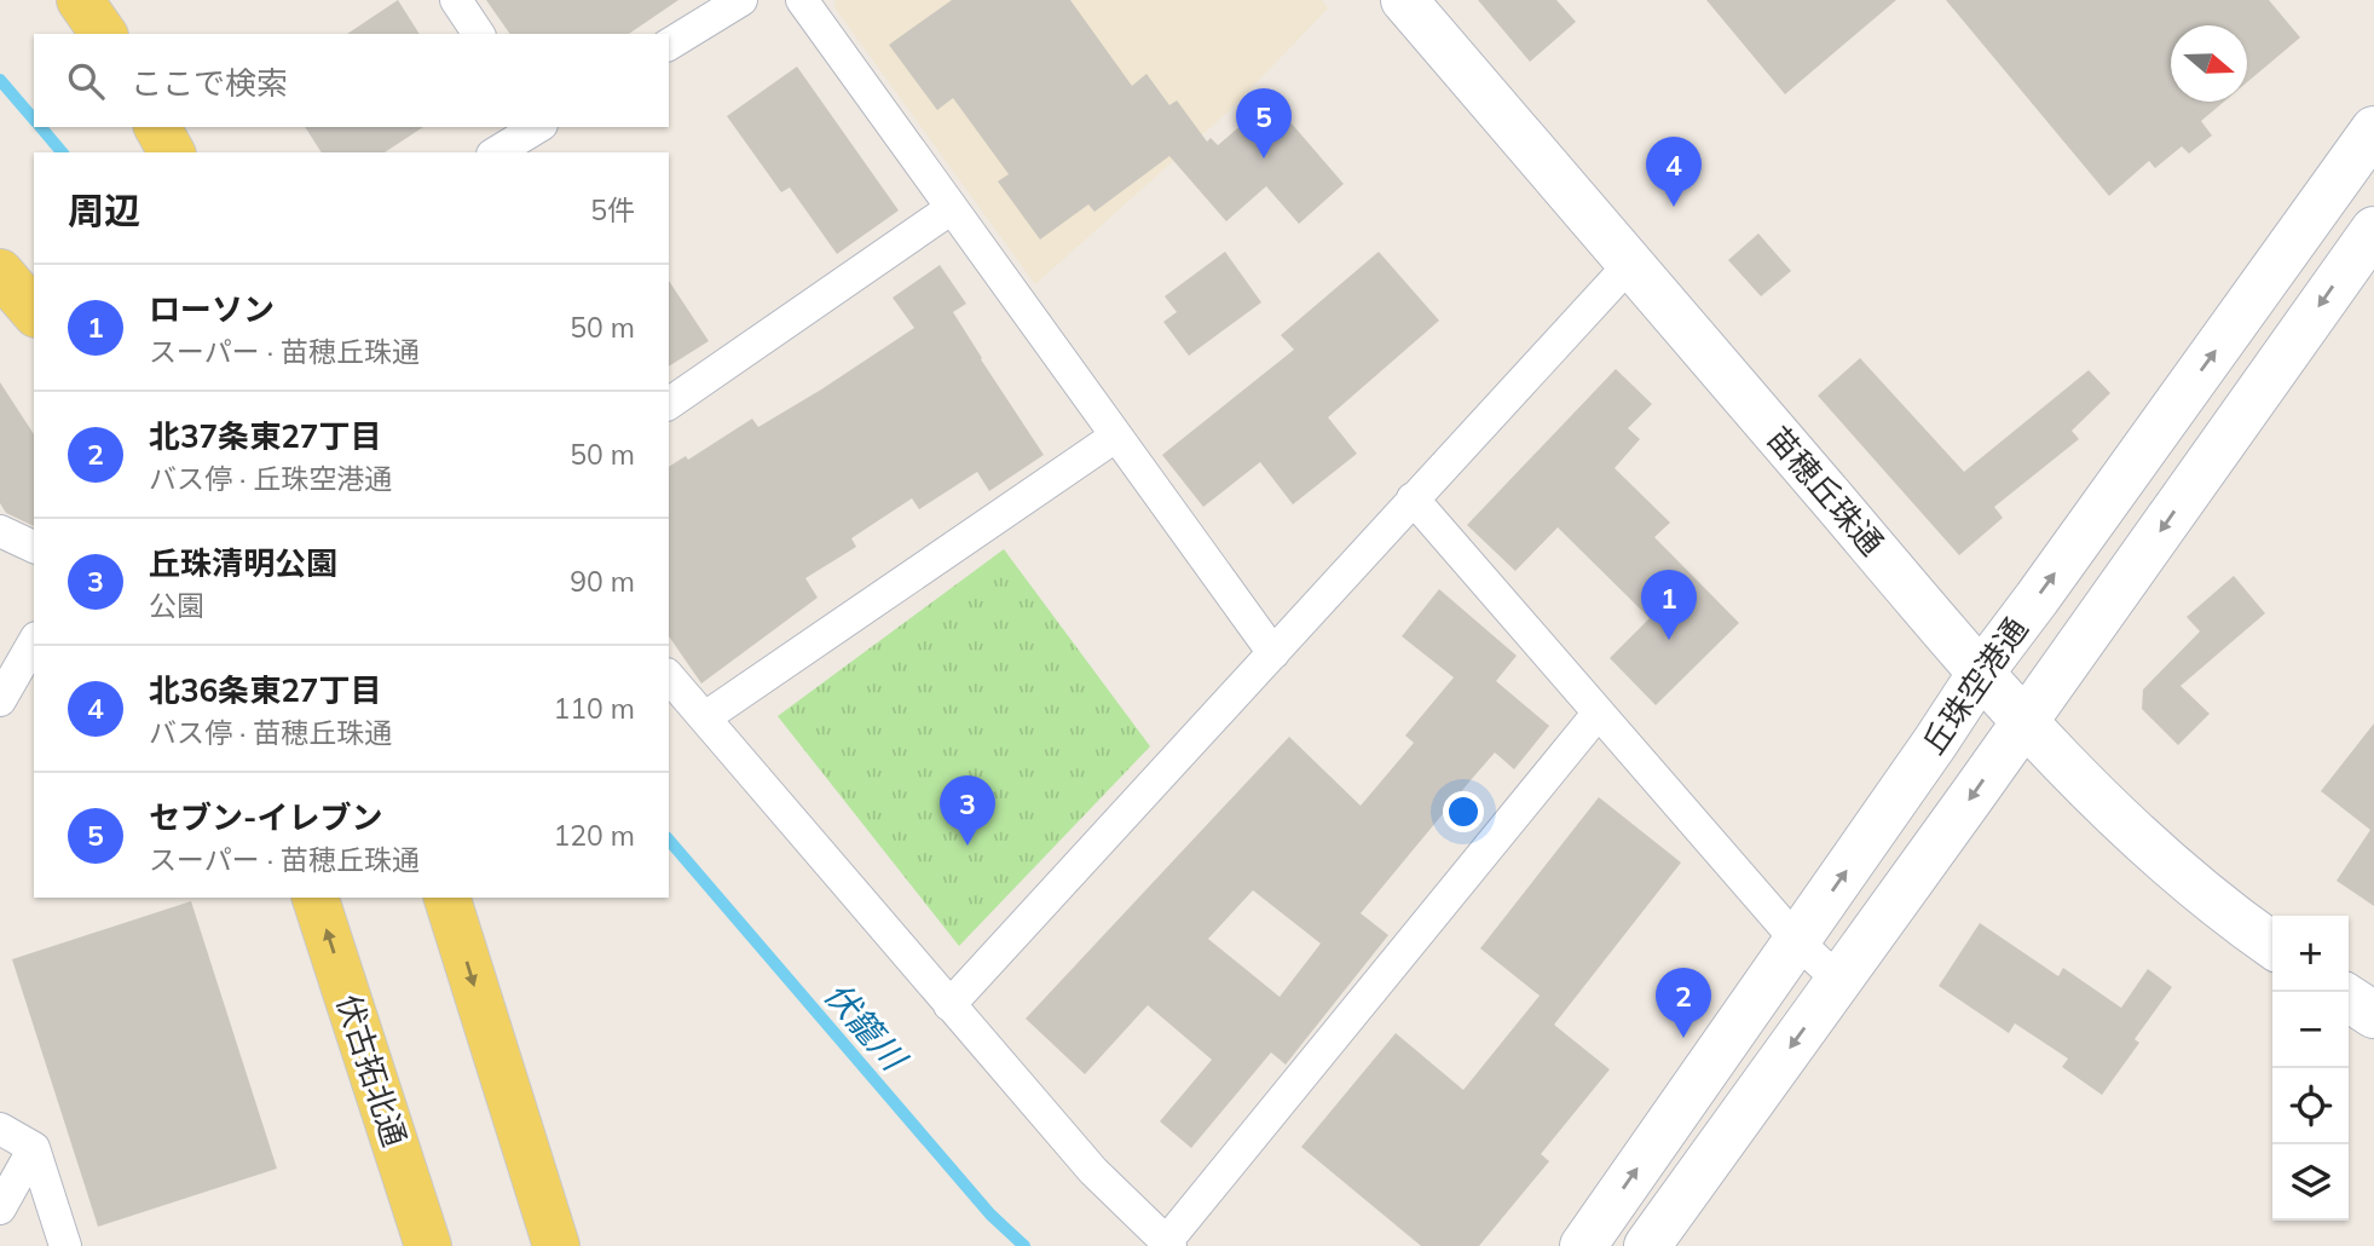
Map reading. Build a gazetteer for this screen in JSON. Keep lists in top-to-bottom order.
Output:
{
  "streets": {
    "main road": ["苗穂丘珠通", "丘珠空港通", "伏古拓北通"]
  },
  "crossings": [
    ["苗穂丘珠通", "丘珠空港通"]
  ],
  "water": ["伏籠川"],
  "north": "right",
  "page": {
    "search": "ここで検索",
    "pins": [
      "5",
      "4",
      "1",
      "3",
      "2"
    ],
    "heading": ["周辺", "5件"],
    "list": [
      {
        "mark": "1",
        "name": "ローソン",
        "note": "スーパー · 苗穂丘珠通",
        "value": "50 m"
      },
      {
        "mark": "2",
        "name": "北37条東27丁目",
        "note": "バス停 · 丘珠空港通",
        "value": "50 m"
      },
      {
        "mark": "3",
        "name": "丘珠清明公園",
        "note": "公園",
        "value": "90 m"
      },
      {
        "mark": "4",
        "name": "北36条東27丁目",
        "note": "バス停 · 苗穂丘珠通",
        "value": "110 m"
      },
      {
        "mark": "5",
        "name": "セブン-イレブン",
        "note": "スーパー · 苗穂丘珠通",
        "value": "120 m"
      }
    ],
    "map_buttons": ["+", "−"]
  }
}
